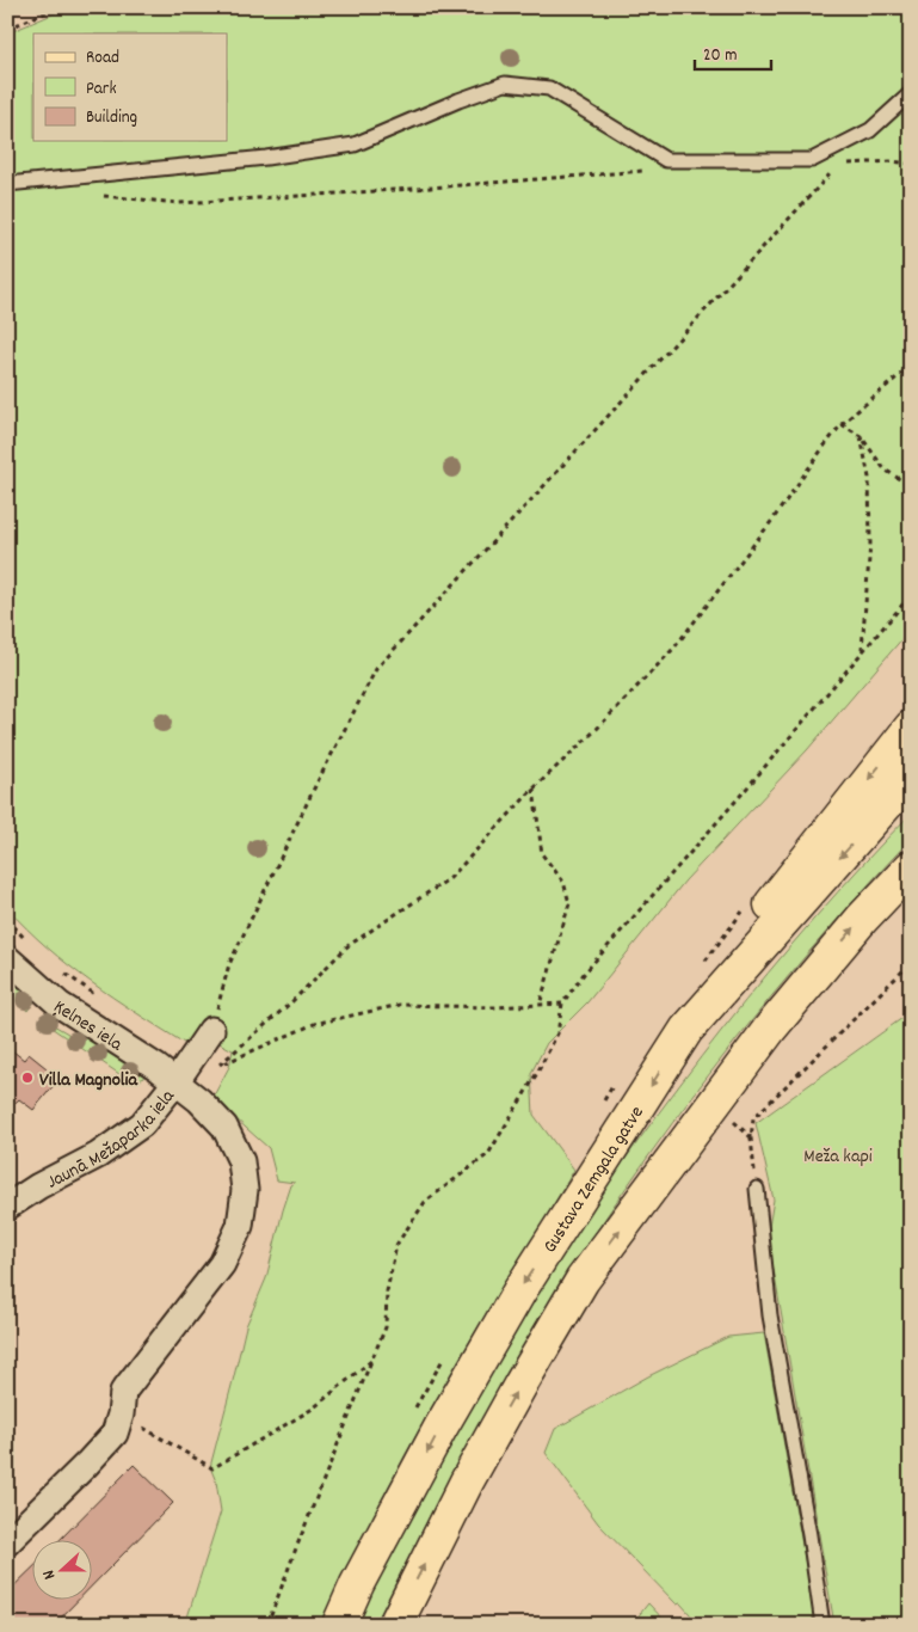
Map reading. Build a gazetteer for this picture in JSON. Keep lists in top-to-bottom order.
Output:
{
  "streets": {
    "main road": ["Gustava Zemgala gatve"],
    "street": ["Ķelnes iela", "Jaunā Mežaparka iela"]
  },
  "crossings": [
    ["Ķelnes iela", "Jaunā Mežaparka iela"]
  ],
  "parks": ["Meža kapi"],
  "places": ["Villa Magnolia"],
  "legend": ["Road", "Park", "Building"],
  "scale_bar": "20 m",
  "north": "left"
}
